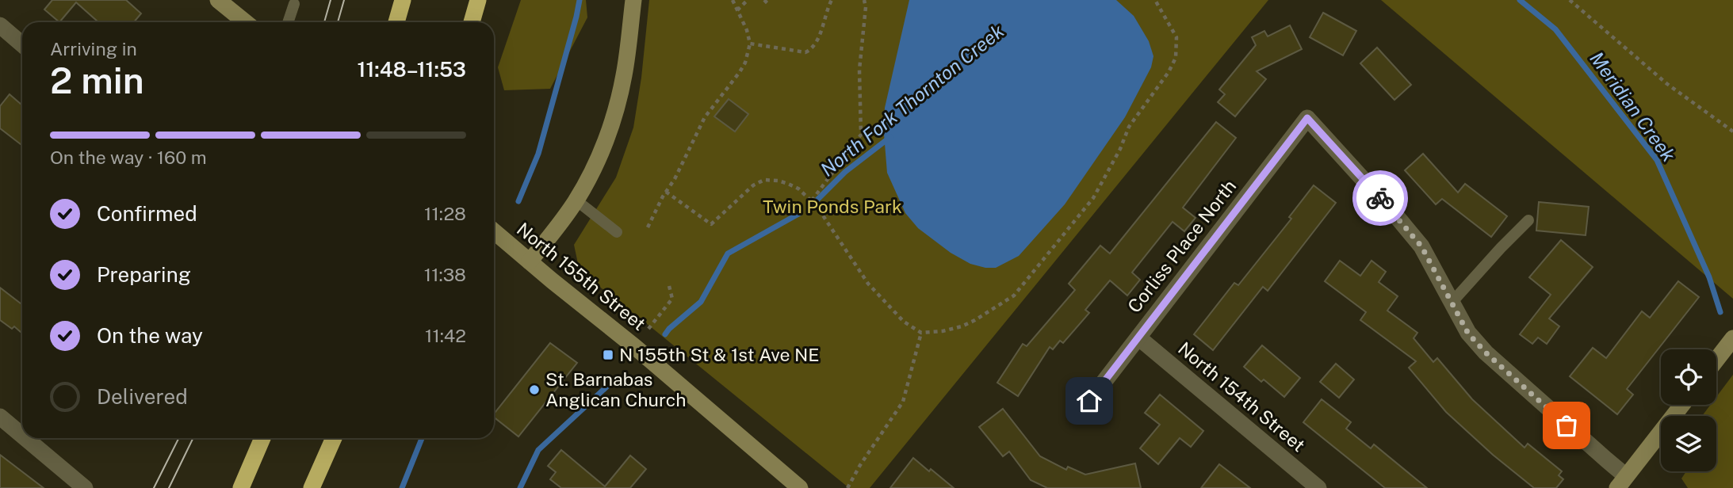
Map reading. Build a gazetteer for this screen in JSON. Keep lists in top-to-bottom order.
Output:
{
  "streets": {
    "street": ["Corliss Place North", "North 155th Street", "North 154th Street"]
  },
  "crossings": [
    ["Corliss Place North", "North 154th Street"]
  ],
  "water": ["North Fork Thornton Creek", "Meridian Creek"],
  "parks": ["Twin Ponds Park"],
  "places": {
    "transit": ["N 155th St & 1st Ave NE"],
    "other": ["St. Barnabas Anglican Church"]
  },
  "page": {
    "heading": ["2 min", "Arriving in", "11:48–11:53"],
    "bar": "On the way · 160 m",
    "list": [
      ["Confirmed", "11:28"],
      ["Preparing", "11:38"],
      ["On the way", "11:42"],
      "Delivered"
    ]
  }
}
